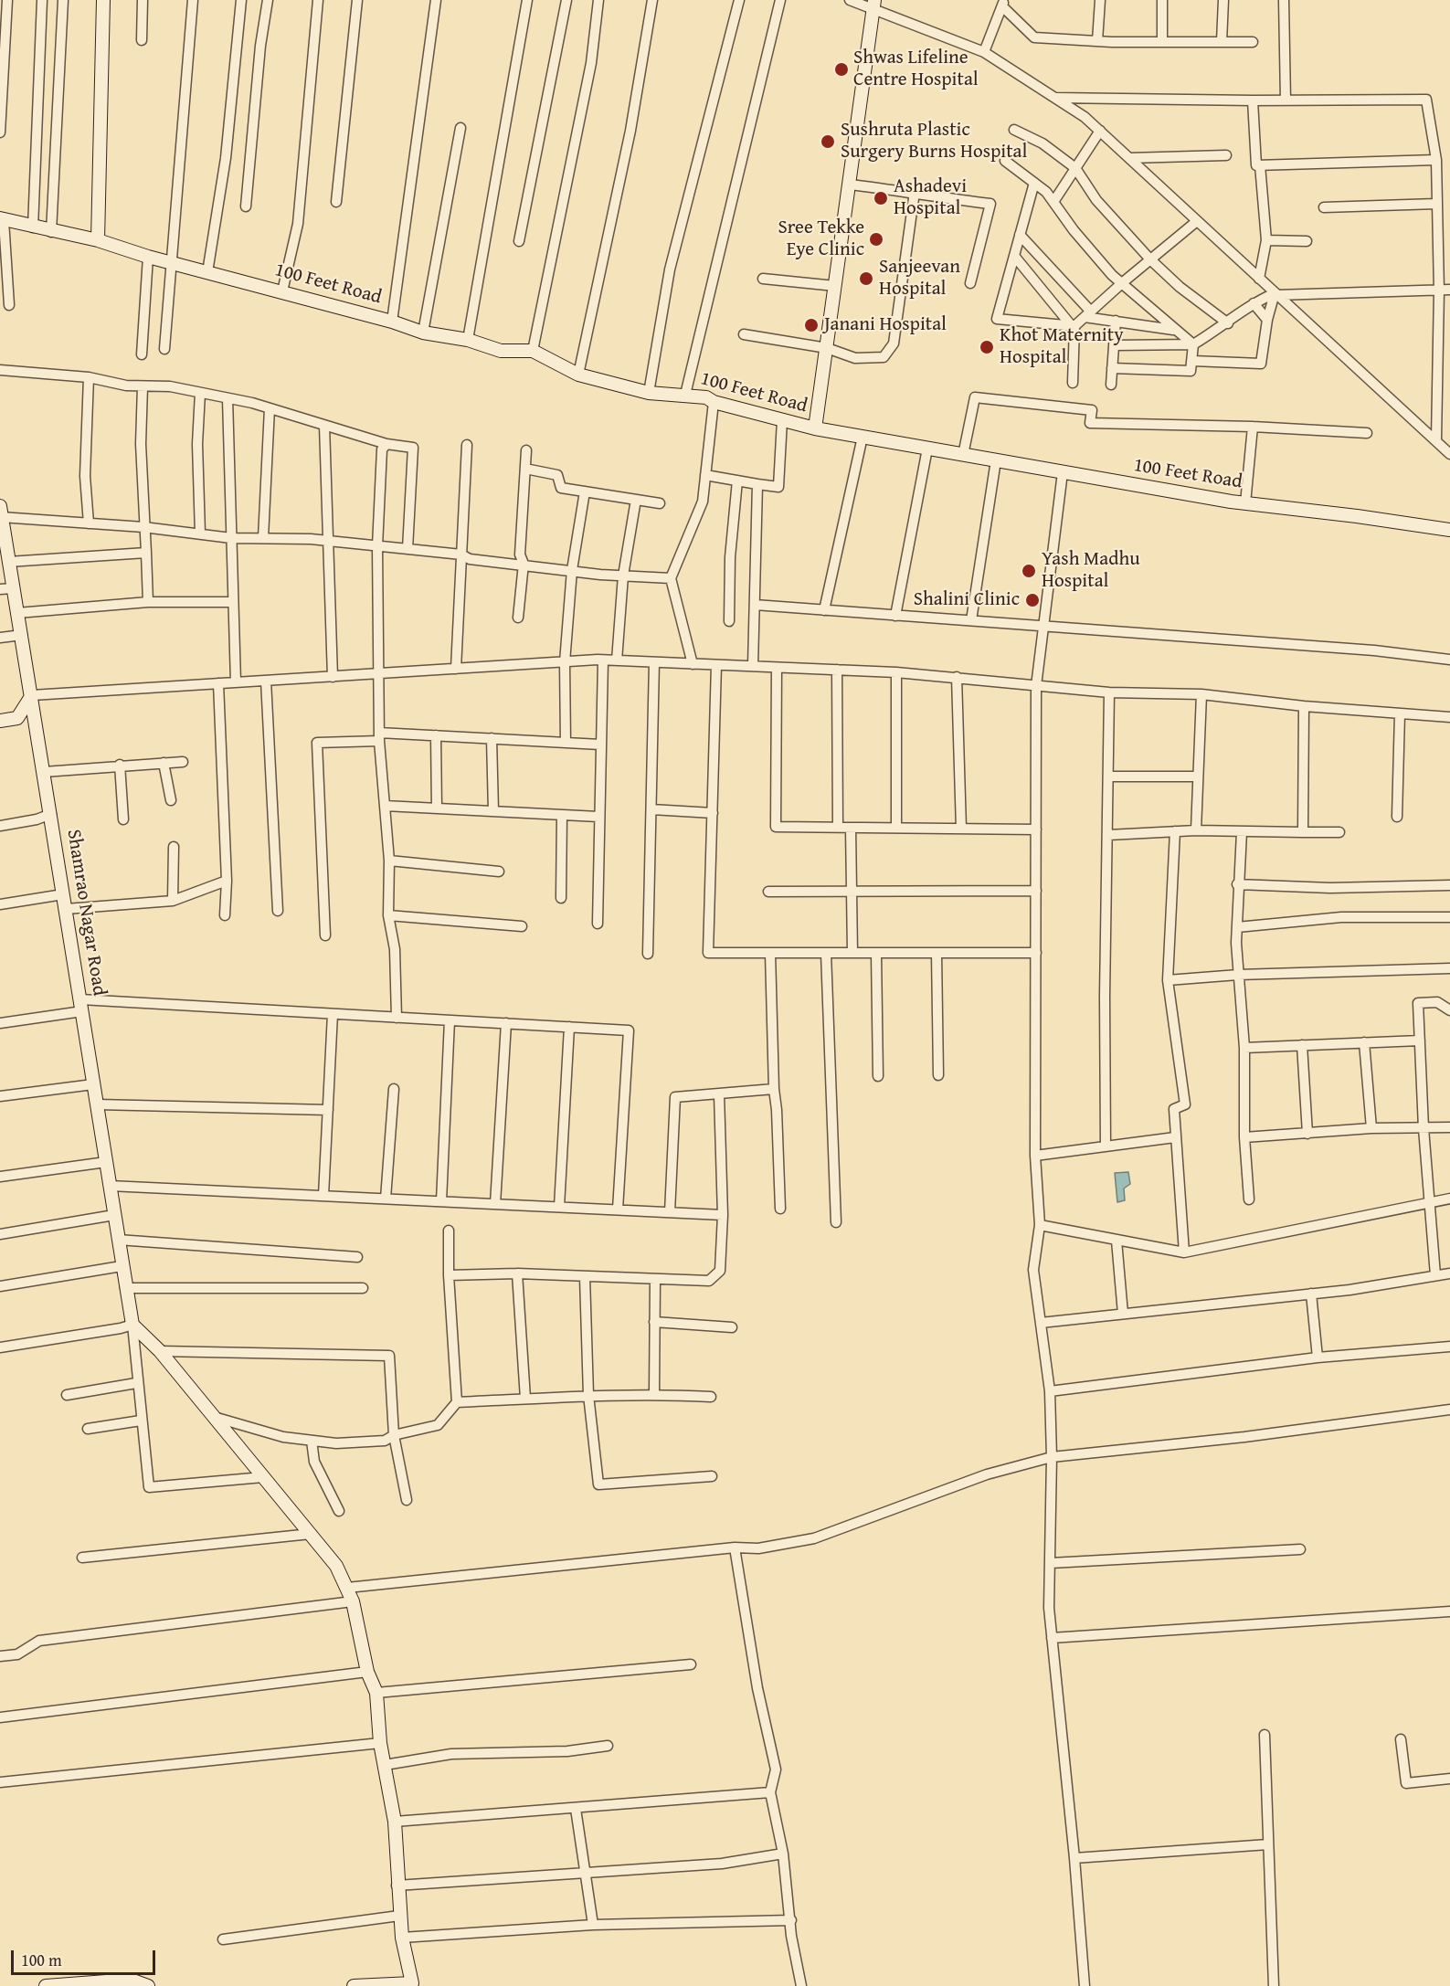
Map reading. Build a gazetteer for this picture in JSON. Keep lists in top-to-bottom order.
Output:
{
  "streets": {
    "main road": ["100 Feet Road", "Shamrao Nagar Road"]
  },
  "places": [
    "Shwas Lifeline Centre Hospital",
    "Sushruta Plastic Surgery Burns Hospital",
    "Ashadevi Hospital",
    "Sree Tekke Eye Clinic",
    "Sanjeevan Hospital",
    "Janani Hospital",
    "Khot Maternity Hospital",
    "Yash Madhu Hospital",
    "Shalini Clinic"
  ],
  "scale_bar": "100 m"
}
